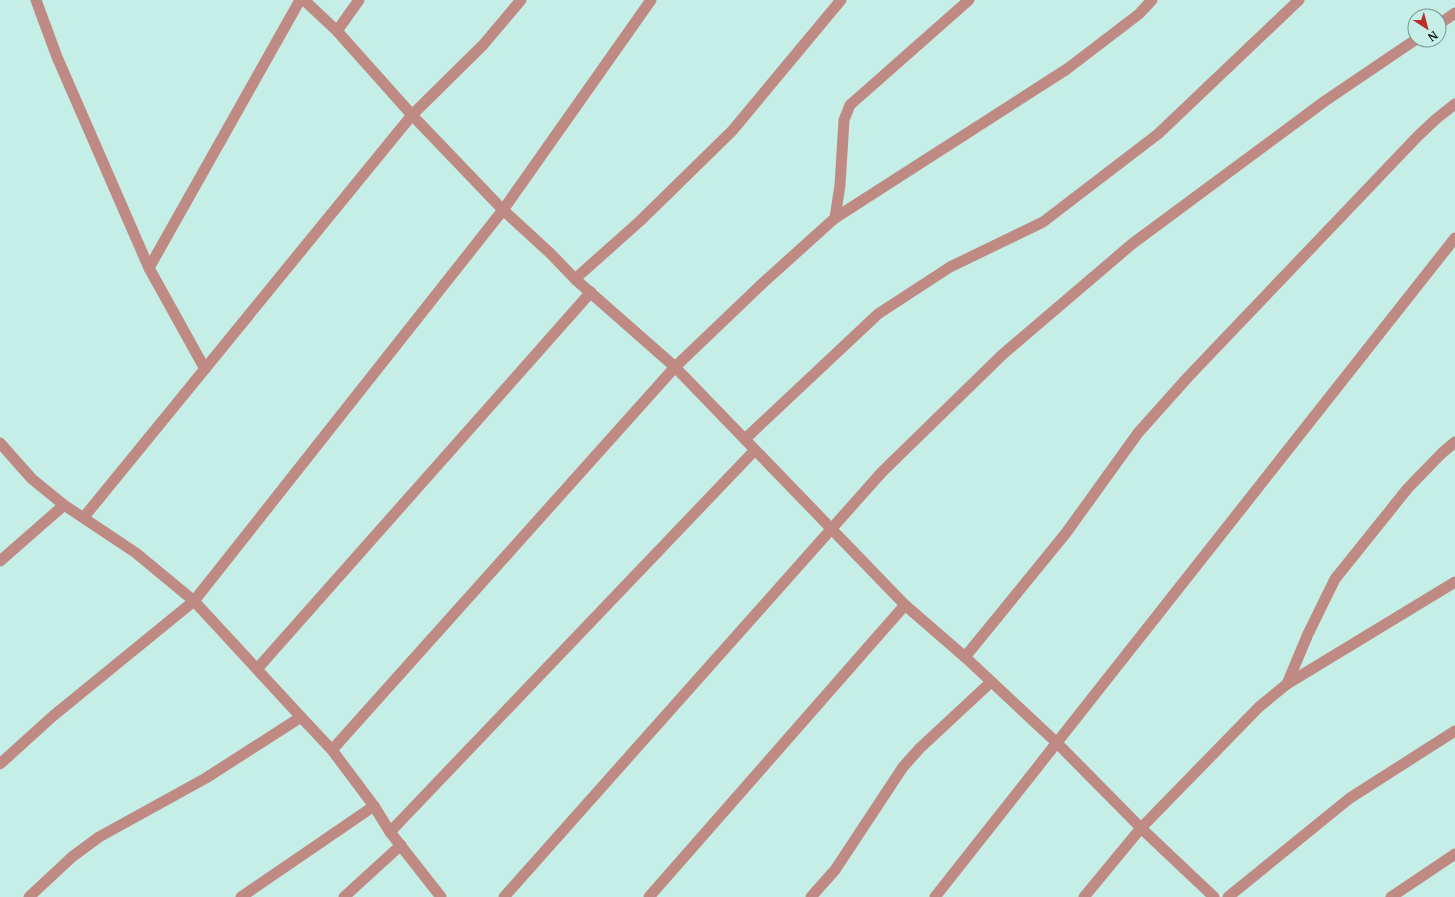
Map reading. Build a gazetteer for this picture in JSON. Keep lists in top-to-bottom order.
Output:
{
  "north": "bottom right"
}
